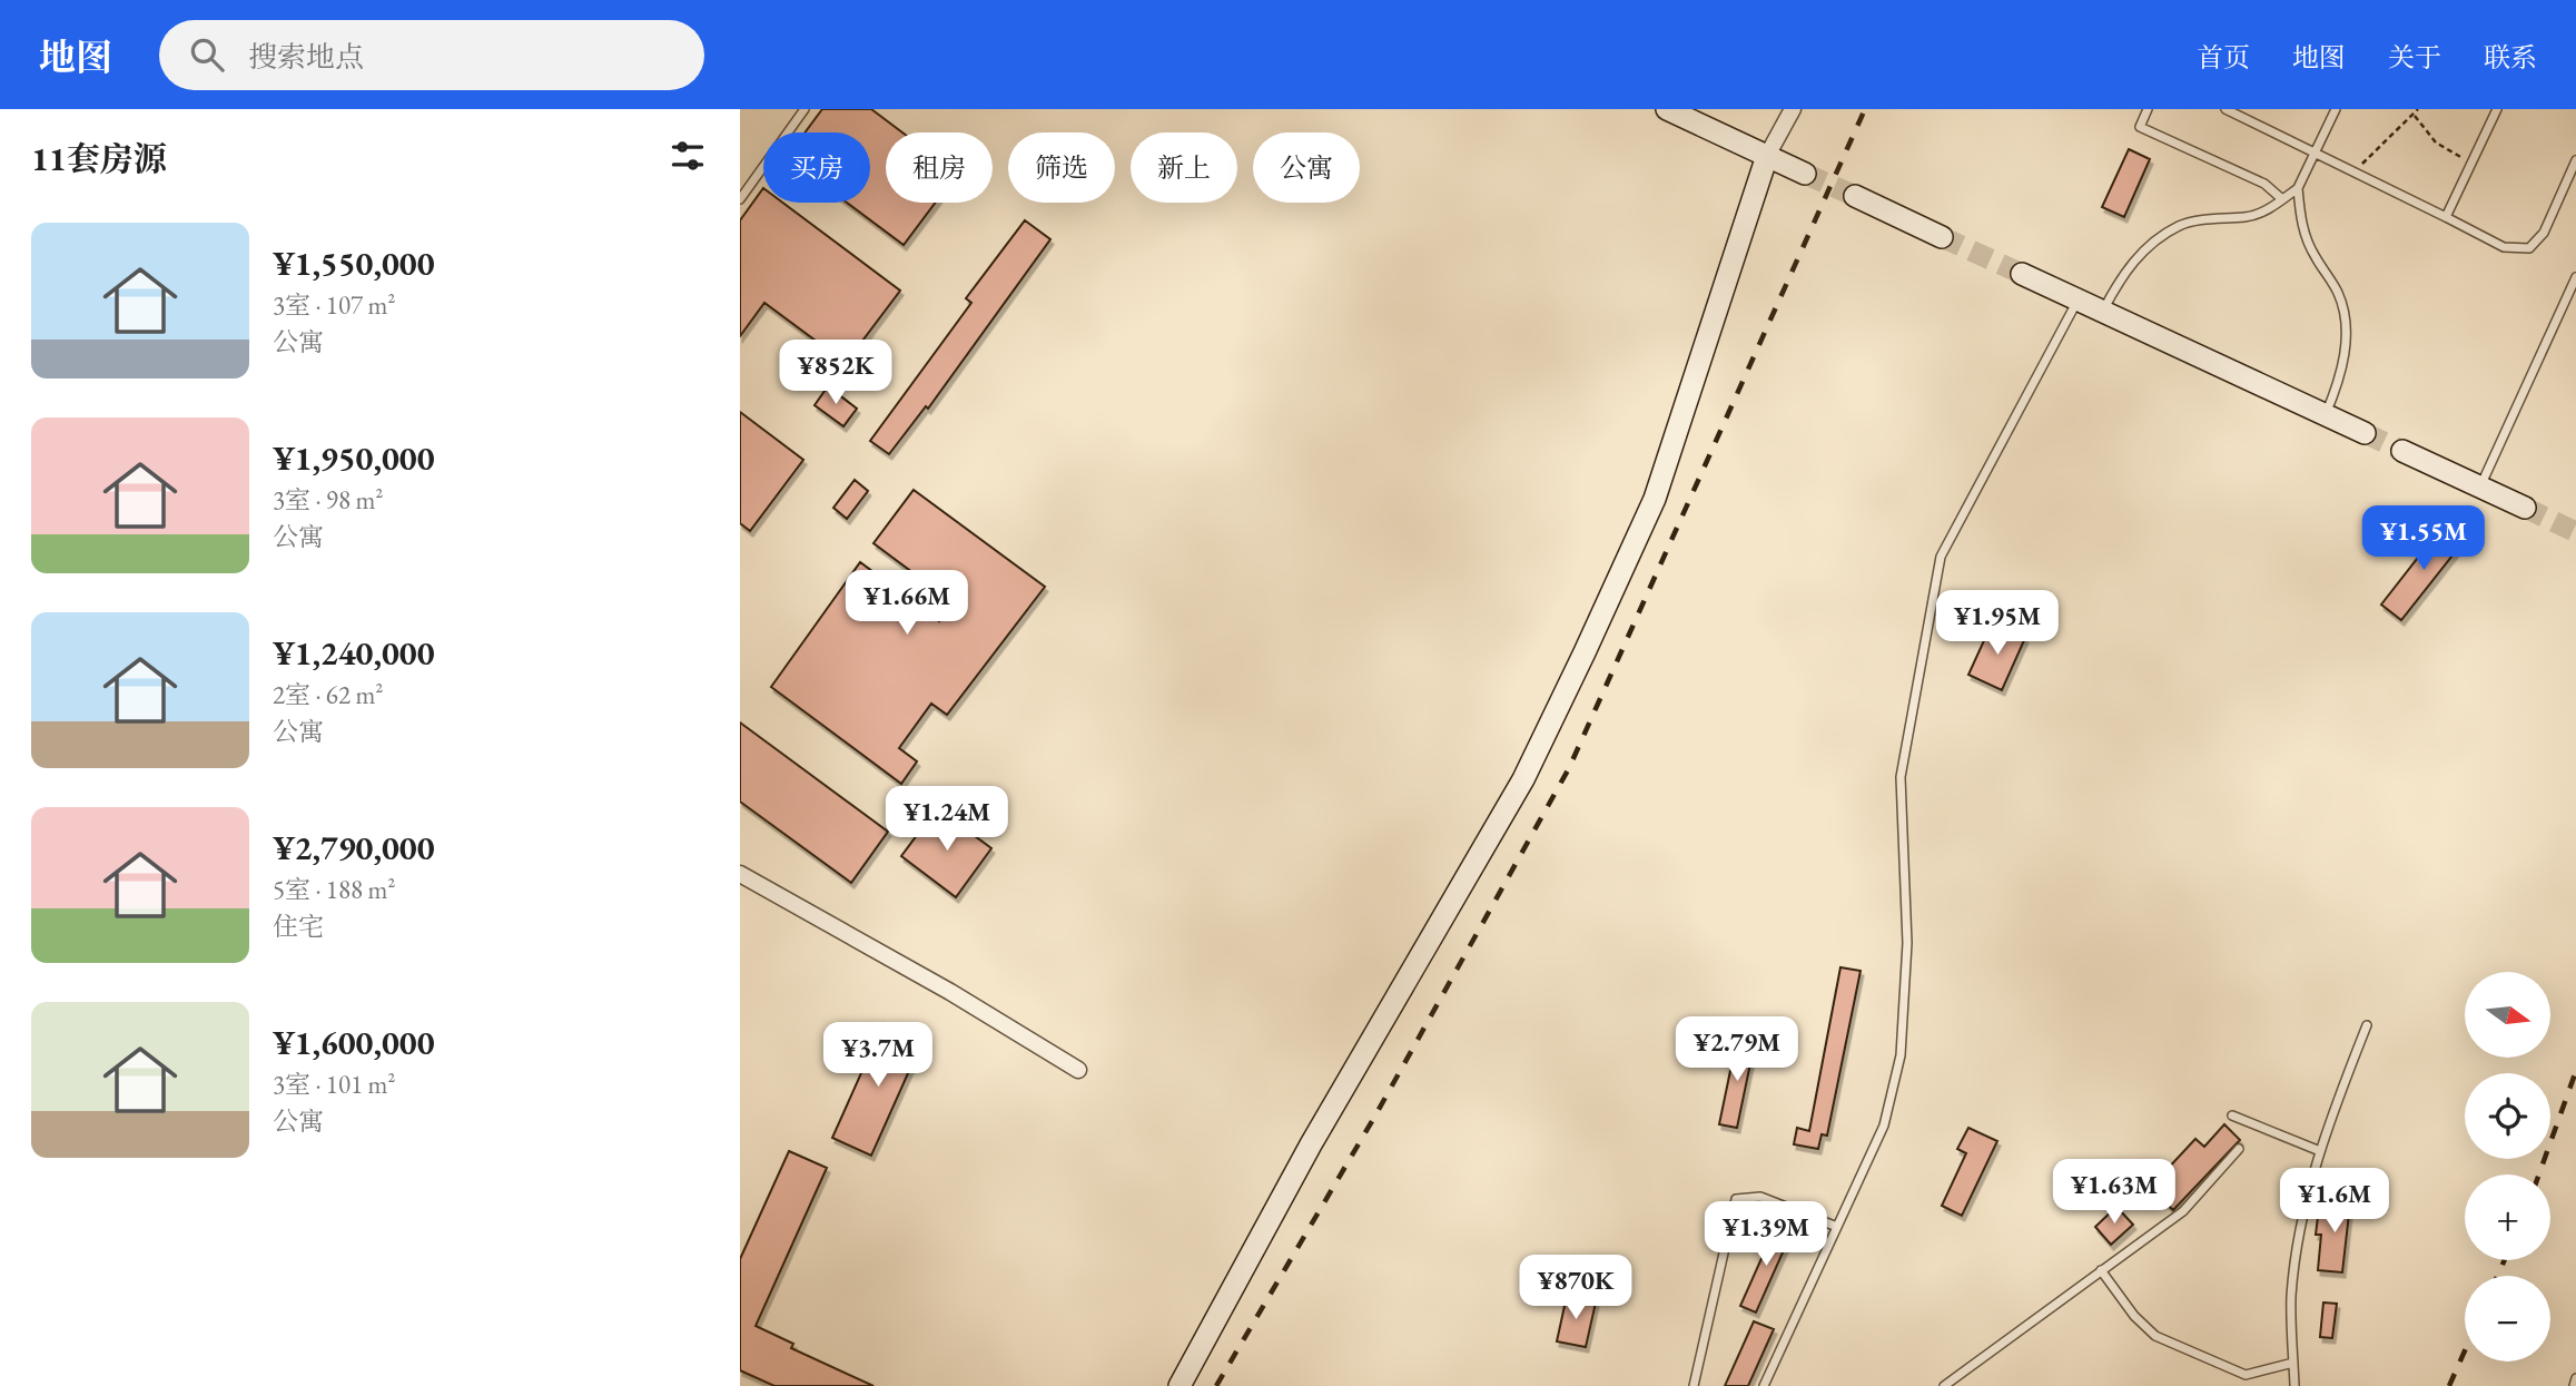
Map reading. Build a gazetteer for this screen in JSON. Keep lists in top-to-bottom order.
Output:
{
  "north": "right",
  "page": {
    "header": "地图",
    "search": "搜索地点",
    "nav": [
      "首页",
      "地图",
      "关于",
      "联系"
    ],
    "heading": "11套房源",
    "chip": [
      "买房",
      "租房",
      "筛选",
      "新上",
      "公寓"
    ],
    "list": [
      {
        "name": "¥1,550,000",
        "note": "3室 · 107 m² · 公寓"
      },
      {
        "name": "¥1,950,000",
        "note": "3室 · 98 m² · 公寓"
      },
      {
        "name": "¥1,240,000",
        "note": "2室 · 62 m² · 公寓"
      },
      {
        "name": "¥2,790,000",
        "note": "5室 · 188 m² · 住宅"
      },
      {
        "name": "¥1,600,000",
        "note": "3室 · 101 m² · 公寓"
      }
    ],
    "price": [
      "¥852K",
      "¥1.55M",
      "¥1.66M",
      "¥1.95M",
      "¥1.24M",
      "¥2.79M",
      "¥3.7M",
      "¥1.63M",
      "¥1.6M",
      "¥1.39M",
      "¥870K"
    ],
    "map_buttons": ["+", "−"]
  }
}
